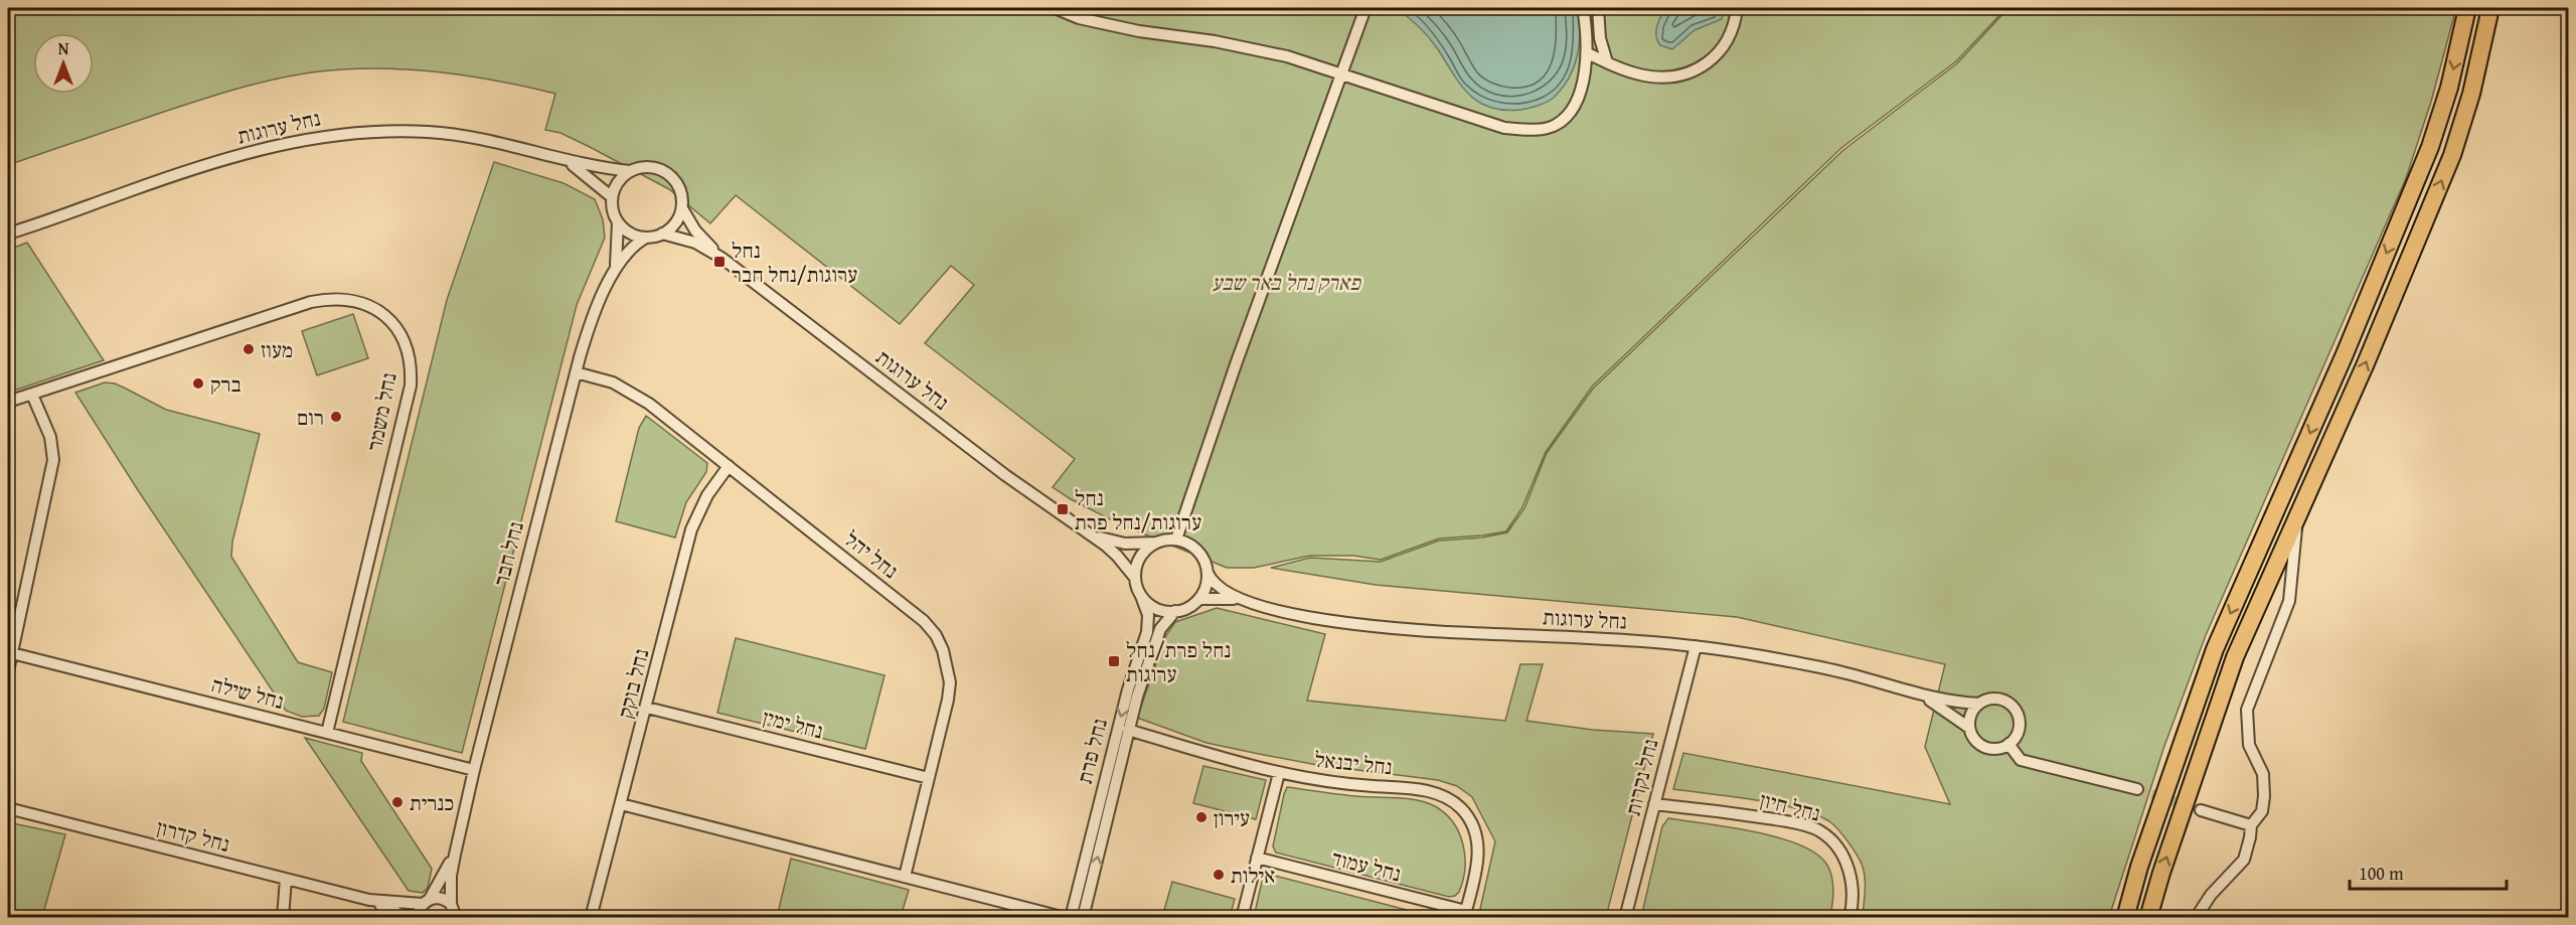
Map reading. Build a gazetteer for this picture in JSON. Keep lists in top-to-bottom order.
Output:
{
  "streets": {
    "street": [
      "נחל ערוגות",
      "נחל משמר",
      "נחל חבר",
      "נחל יהל",
      "נחל בוקק",
      "נחל שילה",
      "נחל ימין",
      "נחל פרת",
      "נחל יבנאל",
      "נחל נקרות",
      "נחל חיון",
      "נחל קדרון",
      "נחל עמוד"
    ]
  },
  "crossings": [
    ["נחל ערוגות", "נחל חבר"],
    ["נחל ערוגות", "נחל פרת"],
    ["נחל ערוגות", "נחל נקרות"],
    ["נחל משמר", "נחל שילה"],
    ["נחל חבר", "נחל יהל"],
    ["נחל חבר", "נחל שילה"],
    ["נחל חבר", "נחל קדרון"],
    ["נחל יהל", "נחל בוקק"],
    ["נחל יהל", "נחל ימין"],
    ["נחל בוקק", "נחל ימין"],
    ["נחל פרת", "נחל יבנאל"],
    ["נחל יבנאל", "נחל עמוד"],
    ["נחל נקרות", "נחל חיון"]
  ],
  "parks": ["פארק נחל באר שבע"],
  "places": {
    "transit": ["נחל ערוגות/נחל חבר", "נחל ערוגות/נחל פרת", "נחל פרת/נחל ערוגות"],
    "other": [
      "מעוז",
      "ברק",
      "רום",
      "כנרית",
      "עירון",
      "אילות"
    ]
  },
  "scale_bar": "100 m",
  "north": "top"
}
